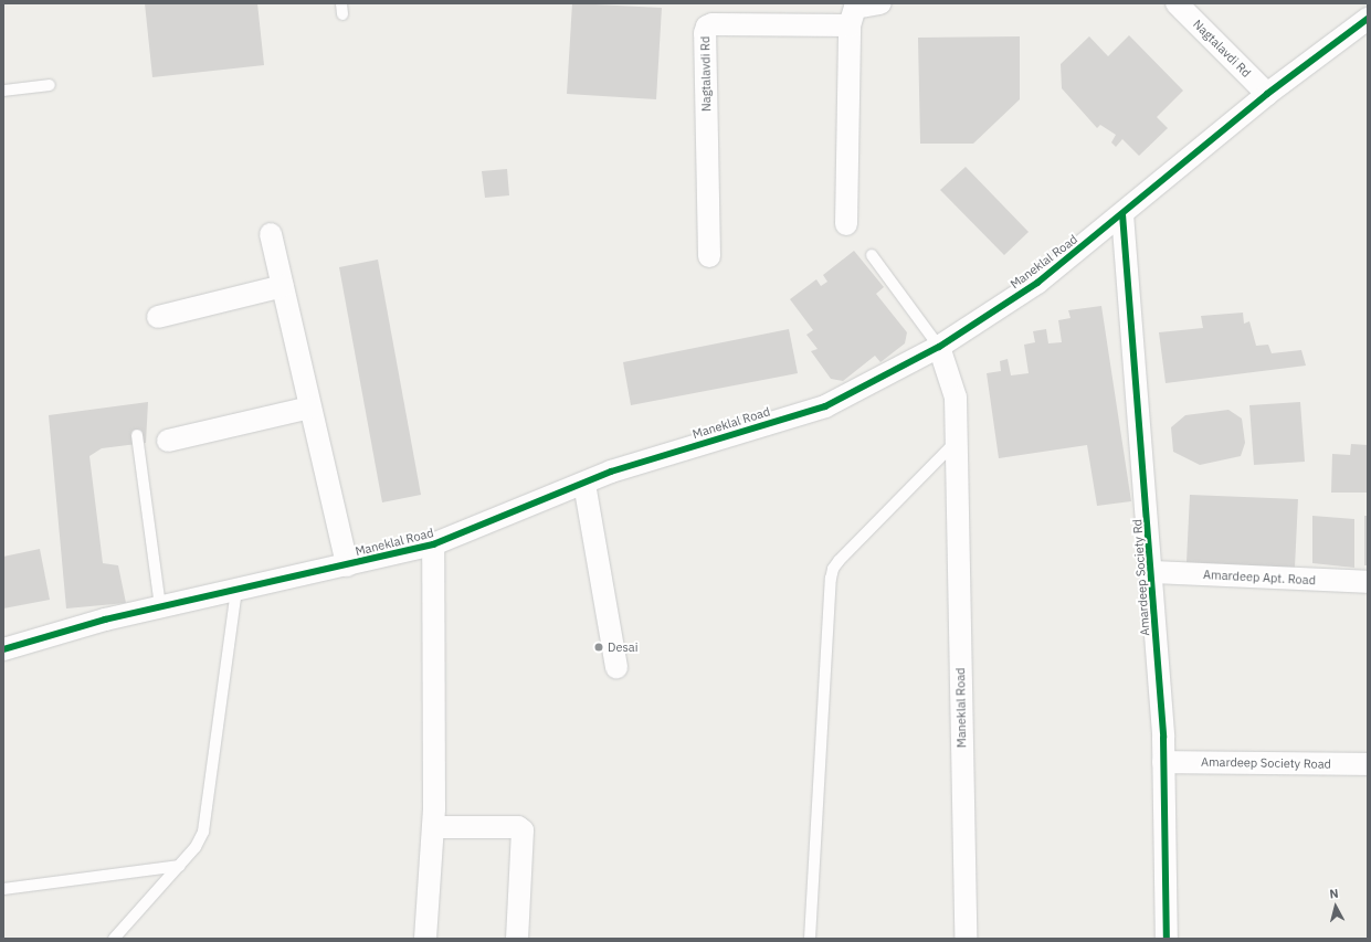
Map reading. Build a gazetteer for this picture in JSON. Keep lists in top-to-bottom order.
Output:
{
  "streets": {
    "street": [
      "Nagtalavdi Rd",
      "Maneklal Road",
      "Amardeep Society Rd",
      "Amardeep Apt. Road",
      "Amardeep Society Road"
    ]
  },
  "crossings": [
    ["Nagtalavdi Rd", "Maneklal Road"],
    ["Maneklal Road", "Amardeep Society Rd"],
    ["Amardeep Society Rd", "Amardeep Apt. Road"],
    ["Amardeep Society Rd", "Amardeep Society Road"]
  ],
  "places": ["Desai"],
  "north": "top"
}
